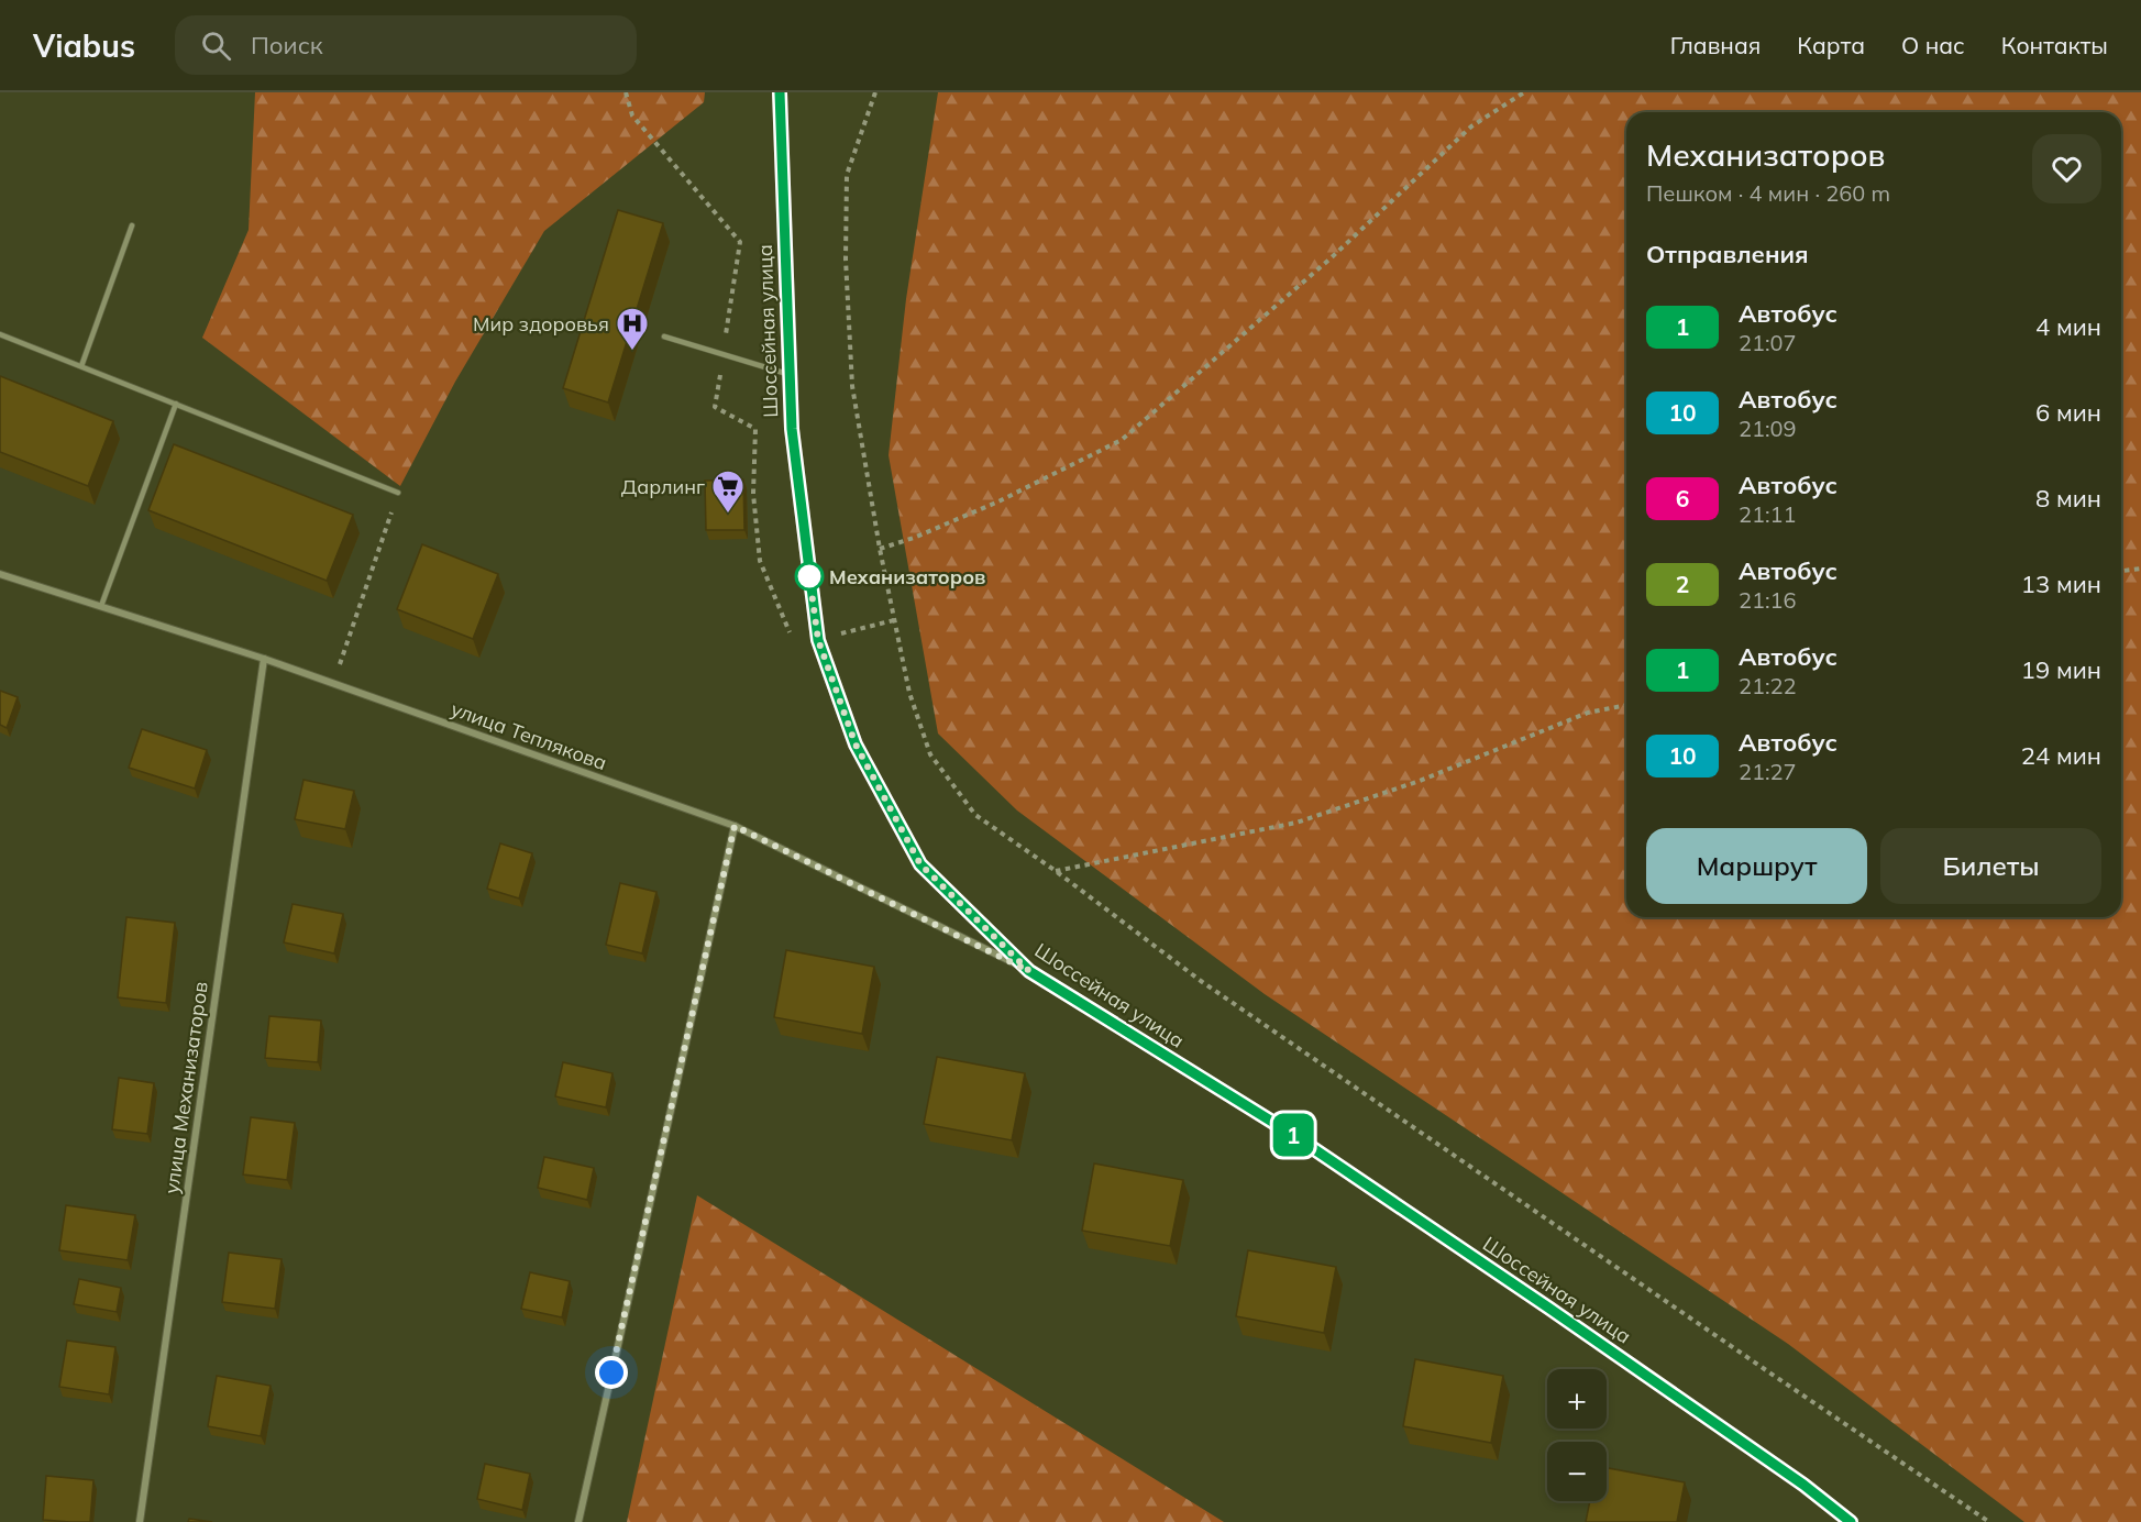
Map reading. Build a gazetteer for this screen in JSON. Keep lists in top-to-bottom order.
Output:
{
  "streets": {
    "main road": ["Шоссейная улица"],
    "street": ["улица Теплякова", "улица Механизаторов"]
  },
  "crossings": [
    ["Шоссейная улица", "улица Теплякова"],
    ["улица Теплякова", "улица Механизаторов"]
  ],
  "places": {
    "hospital": ["Мир здоровья"],
    "supermarket": ["Дарлинг"],
    "other": ["Механизаторов"]
  },
  "lines": ["bus line 1"],
  "page": {
    "header": "Viabus",
    "search": "Поиск",
    "nav": [
      "Главная",
      "Карта",
      "О нас",
      "Контакты"
    ],
    "on_map": "1",
    "heading": [
      ["Механизаторов", "Пешком · 4 мин · 260 m"],
      "Отправления"
    ],
    "list": [
      {
        "mark": "1",
        "name": "Автобус",
        "note": "21:07",
        "value": "4 мин"
      },
      {
        "mark": "10",
        "name": "Автобус",
        "note": "21:09",
        "value": "6 мин"
      },
      {
        "mark": "6",
        "name": "Автобус",
        "note": "21:11",
        "value": "8 мин"
      },
      {
        "mark": "2",
        "name": "Автобус",
        "note": "21:16",
        "value": "13 мин"
      },
      {
        "mark": "1",
        "name": "Автобус",
        "note": "21:22",
        "value": "19 мин"
      },
      {
        "mark": "10",
        "name": "Автобус",
        "note": "21:27",
        "value": "24 мин"
      }
    ],
    "buttons": ["Маршрут", "Билеты"],
    "map_buttons": ["+", "−"]
  }
}
